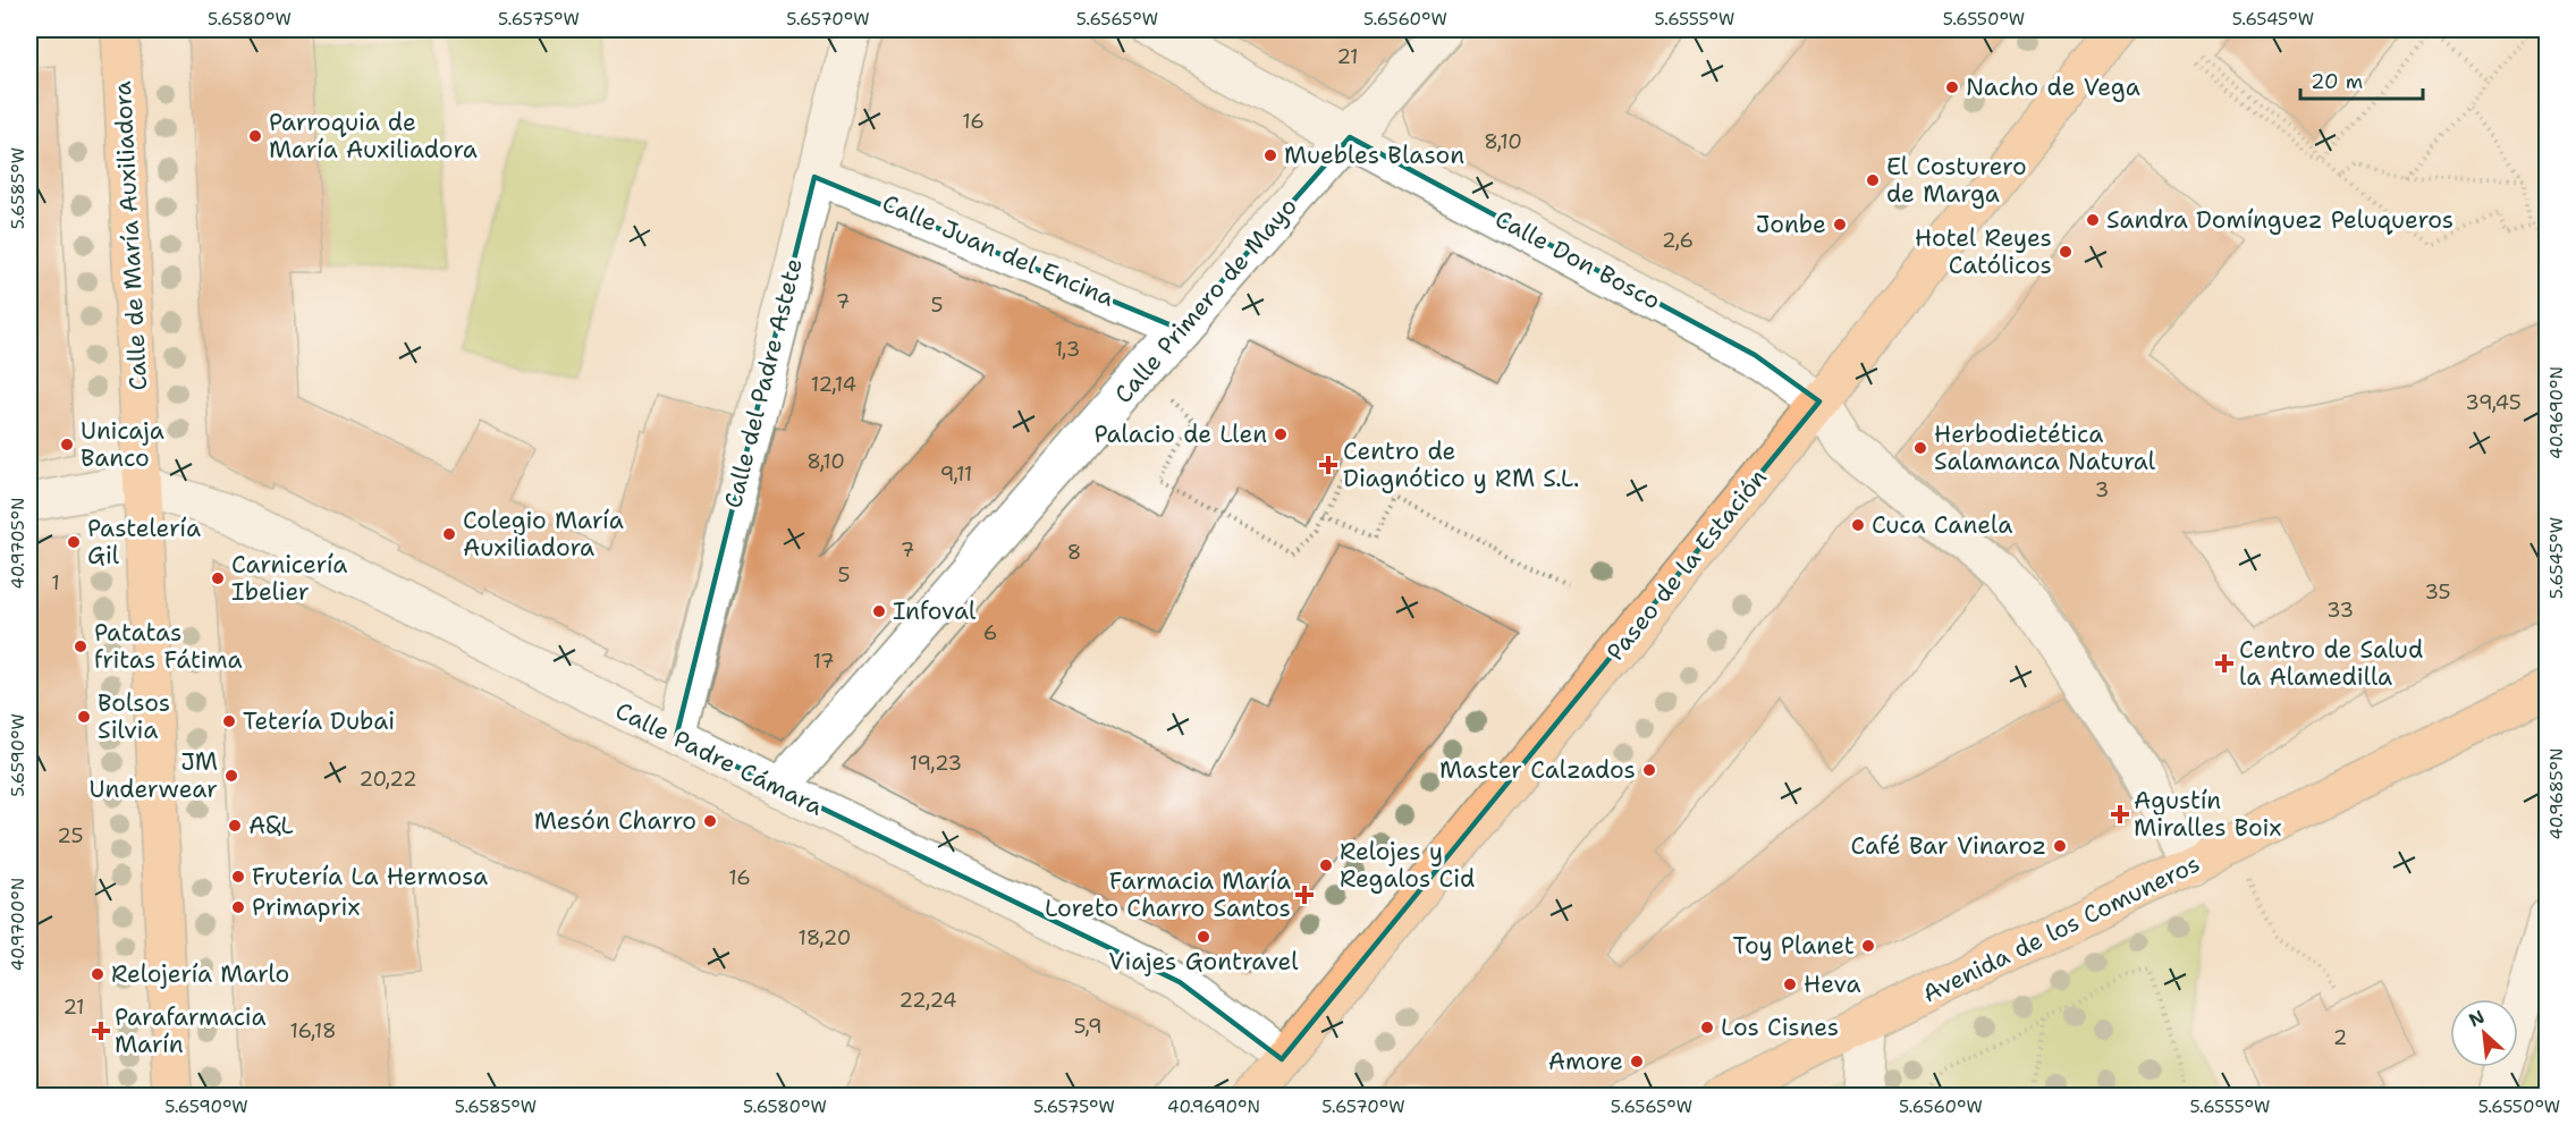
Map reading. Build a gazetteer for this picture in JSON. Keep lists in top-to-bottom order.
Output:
{
  "streets": {
    "main road": ["Calle de María Auxiliadora", "Paseo de la Estación", "Avenida de los Comuneros"],
    "street": [
      "Calle Juan del Encina",
      "Calle Don Bosco",
      "Calle Primero de Mayo",
      "Calle del Padre Astete",
      "Calle Padre Cámara"
    ]
  },
  "crossings": [
    ["Calle de María Auxiliadora", "Calle Padre Cámara"],
    ["Calle Juan del Encina", "Calle Primero de Mayo"],
    ["Calle Juan del Encina", "Calle del Padre Astete"],
    ["Calle Don Bosco", "Calle Primero de Mayo"],
    ["Calle Don Bosco", "Paseo de la Estación"],
    ["Calle Primero de Mayo", "Calle Padre Cámara"],
    ["Calle del Padre Astete", "Calle Padre Cámara"],
    ["Paseo de la Estación", "Calle Padre Cámara"]
  ],
  "places": {
    "other": [
      "Nacho de Vega",
      "Parroquia de María Auxiliadora",
      "Muebles Blason",
      "El Costurero de Marga",
      "Sandra Domínguez Peluqueros",
      "Jonbe",
      "Hotel Reyes Católicos",
      "Palacio de Llen",
      "Unicaja Banco",
      "Herbodietética Salamanca Natural",
      "Cuca Canela",
      "Colegio María Auxiliadora",
      "Pastelería Gil",
      "Carnicería Ibelier",
      "Infoval",
      "Patatas fritas Fátima",
      "Bolsos Silvia",
      "Tetería Dubai",
      "Master Calzados",
      "JM Underwear",
      "Mesón Charro",
      "A&L",
      "Café Bar Vinaroz",
      "Relojes y Regalos Cid",
      "Frutería La Hermosa",
      "Primaprix",
      "Viajes Gontravel",
      "Toy Planet",
      "Relojería Marlo",
      "Heva",
      "Los Cisnes",
      "Amore"
    ],
    "health": [
      "Centro de Diagnótico y RM S.L.",
      "Centro de Salud la Alamedilla",
      "Agustín Miralles Boix",
      "Farmacia María Loreto Charro Santos",
      "Parafarmacia Marín"
    ]
  },
  "house_numbers": [
    "21",
    "16",
    "8,10",
    "2,6",
    "7",
    "5",
    "1,3",
    "12,14",
    "39,45",
    "8,10",
    "9,11",
    "3",
    "7",
    "8",
    "5",
    "1",
    "35",
    "33",
    "6",
    "17",
    "19,23",
    "20,22",
    "25",
    "16",
    "18,20",
    "22,24",
    "21",
    "5,9",
    "16,18",
    "2"
  ],
  "scale_bar": "20 m",
  "north": "top left",
  "coordinates": [
    "5.6580°W",
    "5.6575°W",
    "5.6570°W",
    "5.6565°W",
    "5.6560°W",
    "5.6555°W",
    "5.6550°W",
    "5.6545°W",
    "5.6585°W",
    "40.9690°N",
    "40.9705°N",
    "5.6590°W",
    "40.9685°N",
    "40.9700°N"
  ]
}
